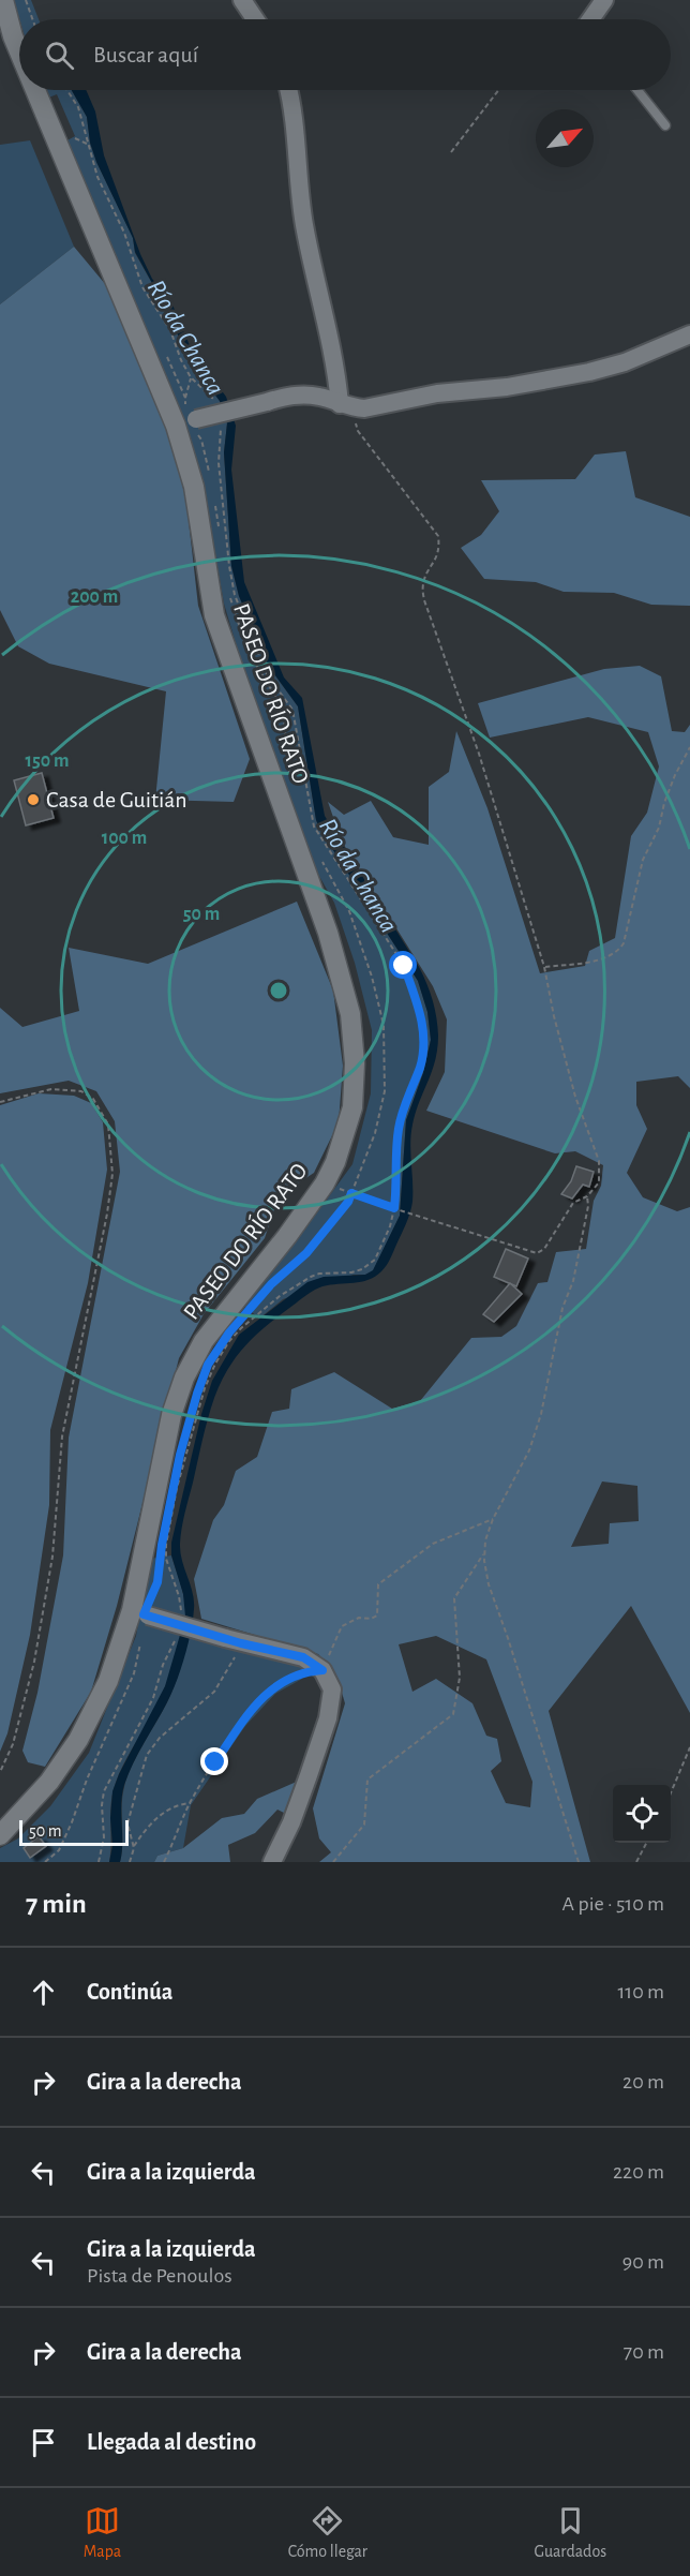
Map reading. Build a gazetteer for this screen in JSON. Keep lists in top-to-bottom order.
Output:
{
  "streets": {
    "street": ["PASEO DO RÍO RATO"]
  },
  "water": ["Río da Chanca"],
  "places": ["Casa de Guitián"],
  "scale_bar": "50 m",
  "north": "top right",
  "page": {
    "search": "Buscar aquí",
    "scale": "50 m",
    "heading": ["7 min", "A pie · 510 m"],
    "list": [
      ["Continúa", "110 m"],
      ["Gira a la derecha", "20 m"],
      ["Gira a la izquierda", "220 m"],
      ["Gira a la izquierda", "Pista de Penoulos", "90 m"],
      ["Gira a la derecha", "70 m"],
      "Llegada al destino"
    ],
    "nav": ["Mapa", "Cómo llegar", "Guardados"]
  },
  "rings": [
    "200 m",
    "150 m",
    "100 m",
    "50 m"
  ]
}
